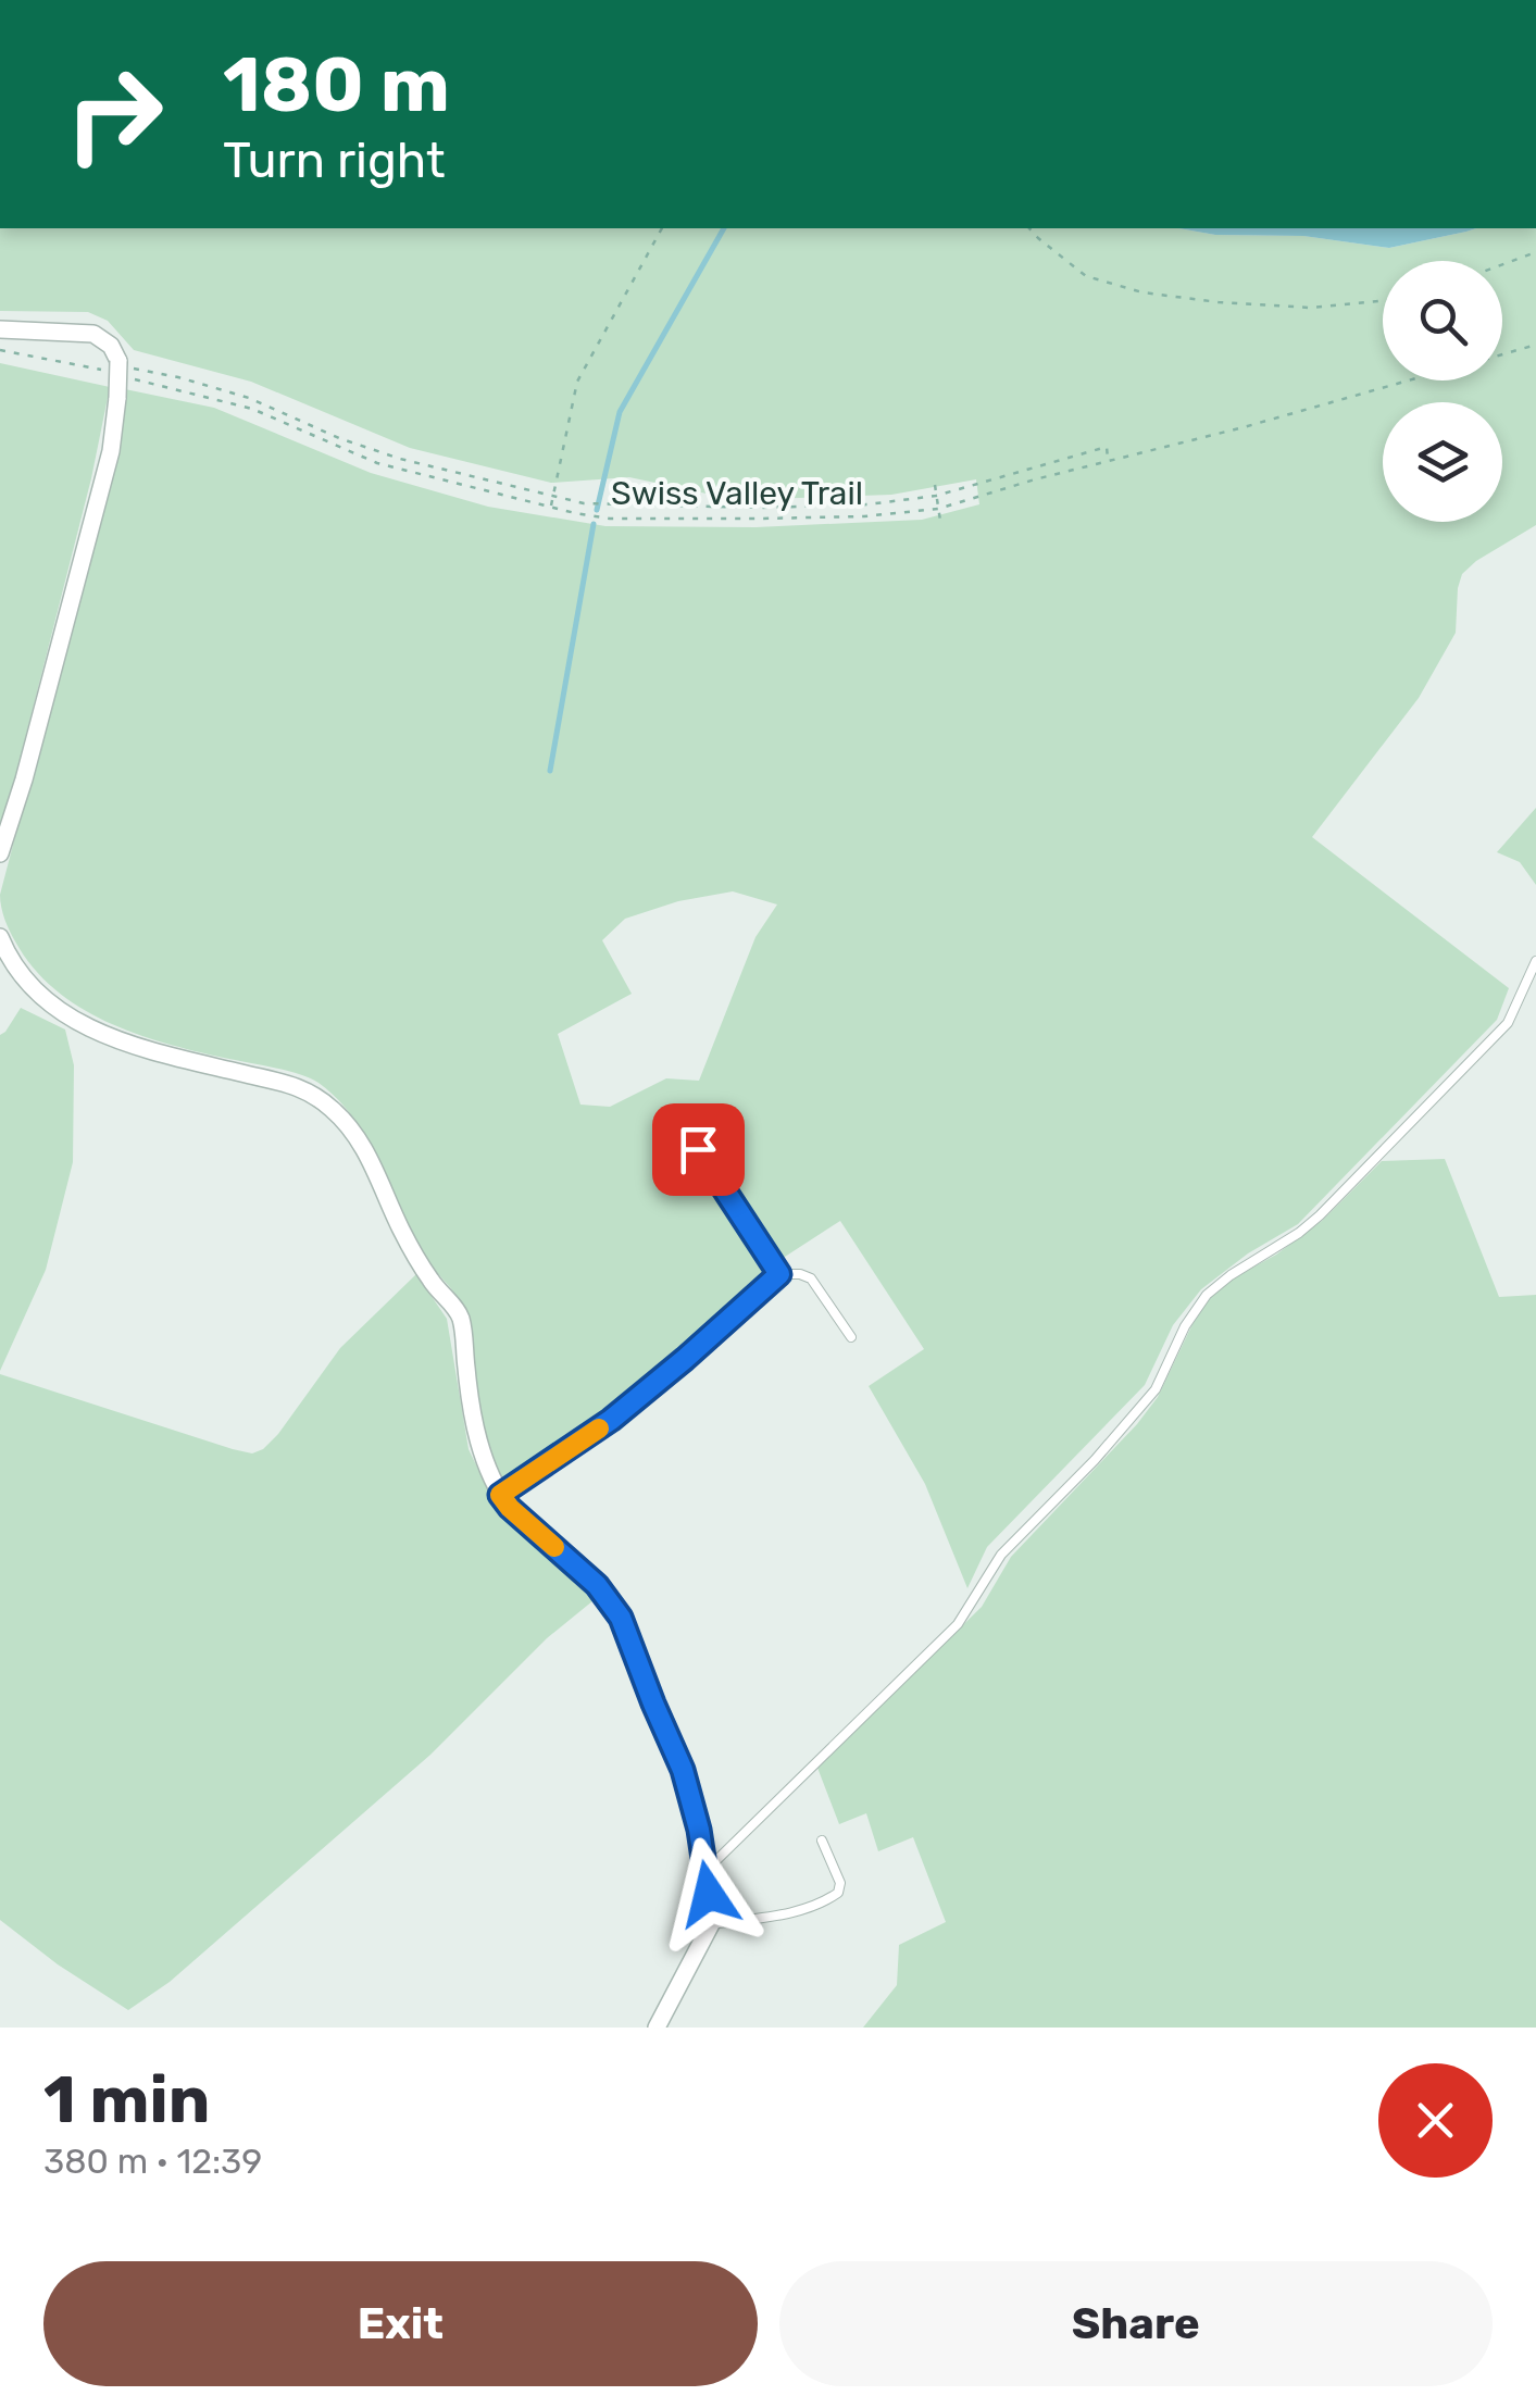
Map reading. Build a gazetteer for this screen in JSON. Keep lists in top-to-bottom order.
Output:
{
  "streets": {
    "path": ["Swiss Valley Trail"]
  },
  "page": {
    "turn": ["180 m", "Turn right"],
    "heading": ["1 min", "380 m · 12:39"],
    "buttons": ["Exit", "Share"]
  }
}
